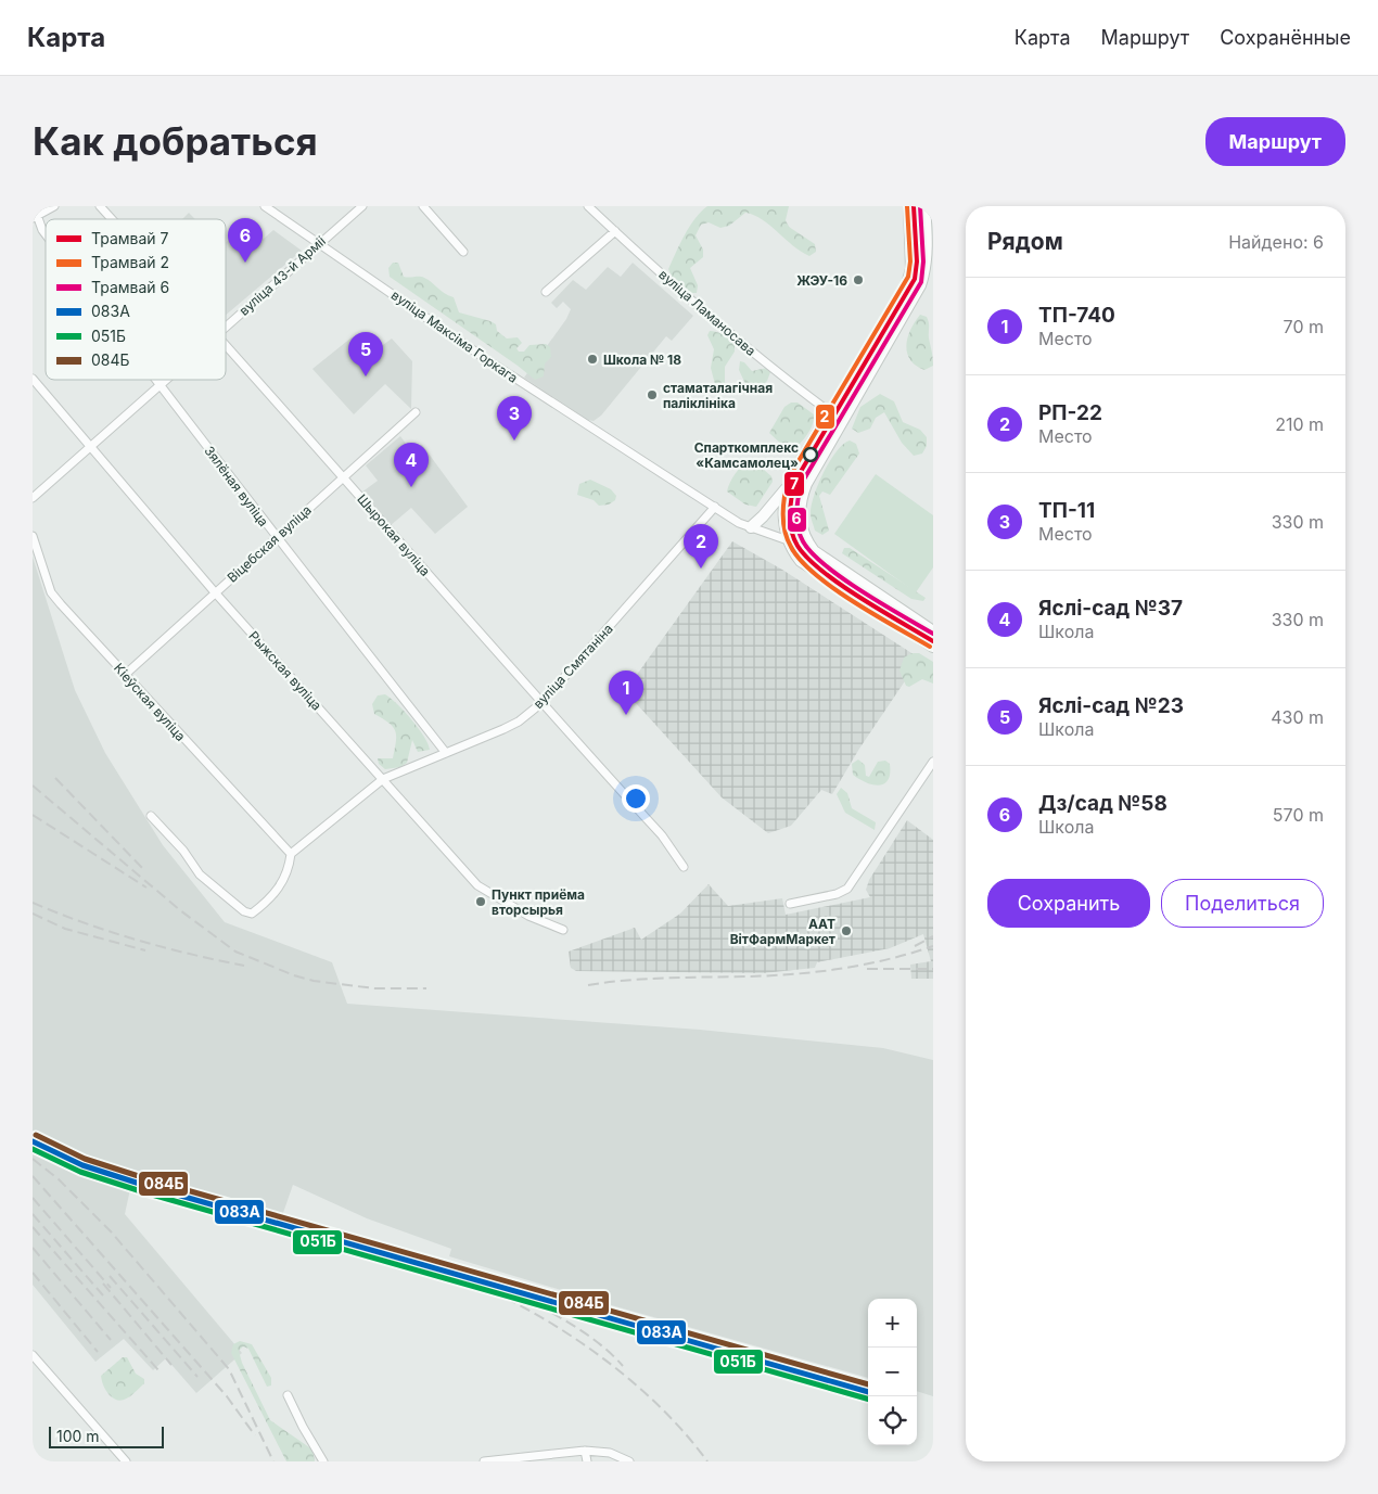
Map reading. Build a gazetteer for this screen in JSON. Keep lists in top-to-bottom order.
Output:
{
  "streets": {
    "main road": ["вуліца Максіма Горкага"],
    "street": [
      "вуліца 43-й Арміі",
      "вуліца Ламаносава",
      "Зялёная вуліца",
      "Шырокая вуліца",
      "Віцебская вуліца",
      "вуліца Смятаніна",
      "Рыжская вуліца",
      "Кіеўская вуліца"
    ]
  },
  "crossings": [
    ["вуліца 43-й Арміі", "вуліца Максіма Горкага"],
    ["вуліца 43-й Арміі", "Зялёная вуліца"],
    ["вуліца 43-й Арміі", "Рыжская вуліца"],
    ["вуліца Максіма Горкага", "вуліца Смятаніна"],
    ["Зялёная вуліца", "Віцебская вуліца"],
    ["Зялёная вуліца", "вуліца Смятаніна"],
    ["Шырокая вуліца", "Віцебская вуліца"],
    ["Шырокая вуліца", "вуліца Смятаніна"],
    ["Віцебская вуліца", "Рыжская вуліца"],
    ["Віцебская вуліца", "Кіеўская вуліца"],
    ["вуліца Смятаніна", "Рыжская вуліца"],
    ["вуліца Смятаніна", "Кіеўская вуліца"]
  ],
  "places": [
    "ЖЭУ-16",
    "Школа № 18",
    "стаматалагічная паліклініка",
    "Спарткомплекс «Камсамолец»",
    "Пункт приёма вторсырья",
    "ААТ ВітФармМаркет"
  ],
  "lines": [
    "tram line 7",
    "tram line 2",
    "tram line 6",
    "transit line 084Б",
    "transit line 083А",
    "transit line 051Б"
  ],
  "legend": [
    "Трамвай 7",
    "Трамвай 2",
    "Трамвай 6",
    "083А",
    "051Б",
    "084Б"
  ],
  "scale_bar": "100 m",
  "page": {
    "header": "Карта",
    "nav": ["Карта", "Маршрут", "Сохранённые"],
    "buttons": [
      "Маршрут",
      ["Сохранить", "Поделиться"]
    ],
    "title": "Как добраться",
    "heading": ["Рядом", "Найдено: 6"],
    "pins": [
      "6",
      "5",
      "3",
      "4",
      "2",
      "1"
    ],
    "list": [
      {
        "mark": "1",
        "name": "ТП-740",
        "note": "Место",
        "value": "70 m"
      },
      {
        "mark": "2",
        "name": "РП-22",
        "note": "Место",
        "value": "210 m"
      },
      {
        "mark": "3",
        "name": "ТП-11",
        "note": "Место",
        "value": "330 m"
      },
      {
        "mark": "4",
        "name": "Яслі-сад №37",
        "note": "Школа",
        "value": "330 m"
      },
      {
        "mark": "5",
        "name": "Яслі-сад №23",
        "note": "Школа",
        "value": "430 m"
      },
      {
        "mark": "6",
        "name": "Дз/сад №58",
        "note": "Школа",
        "value": "570 m"
      }
    ],
    "map_buttons": ["+", "−"],
    "scale": "100 m"
  }
}
